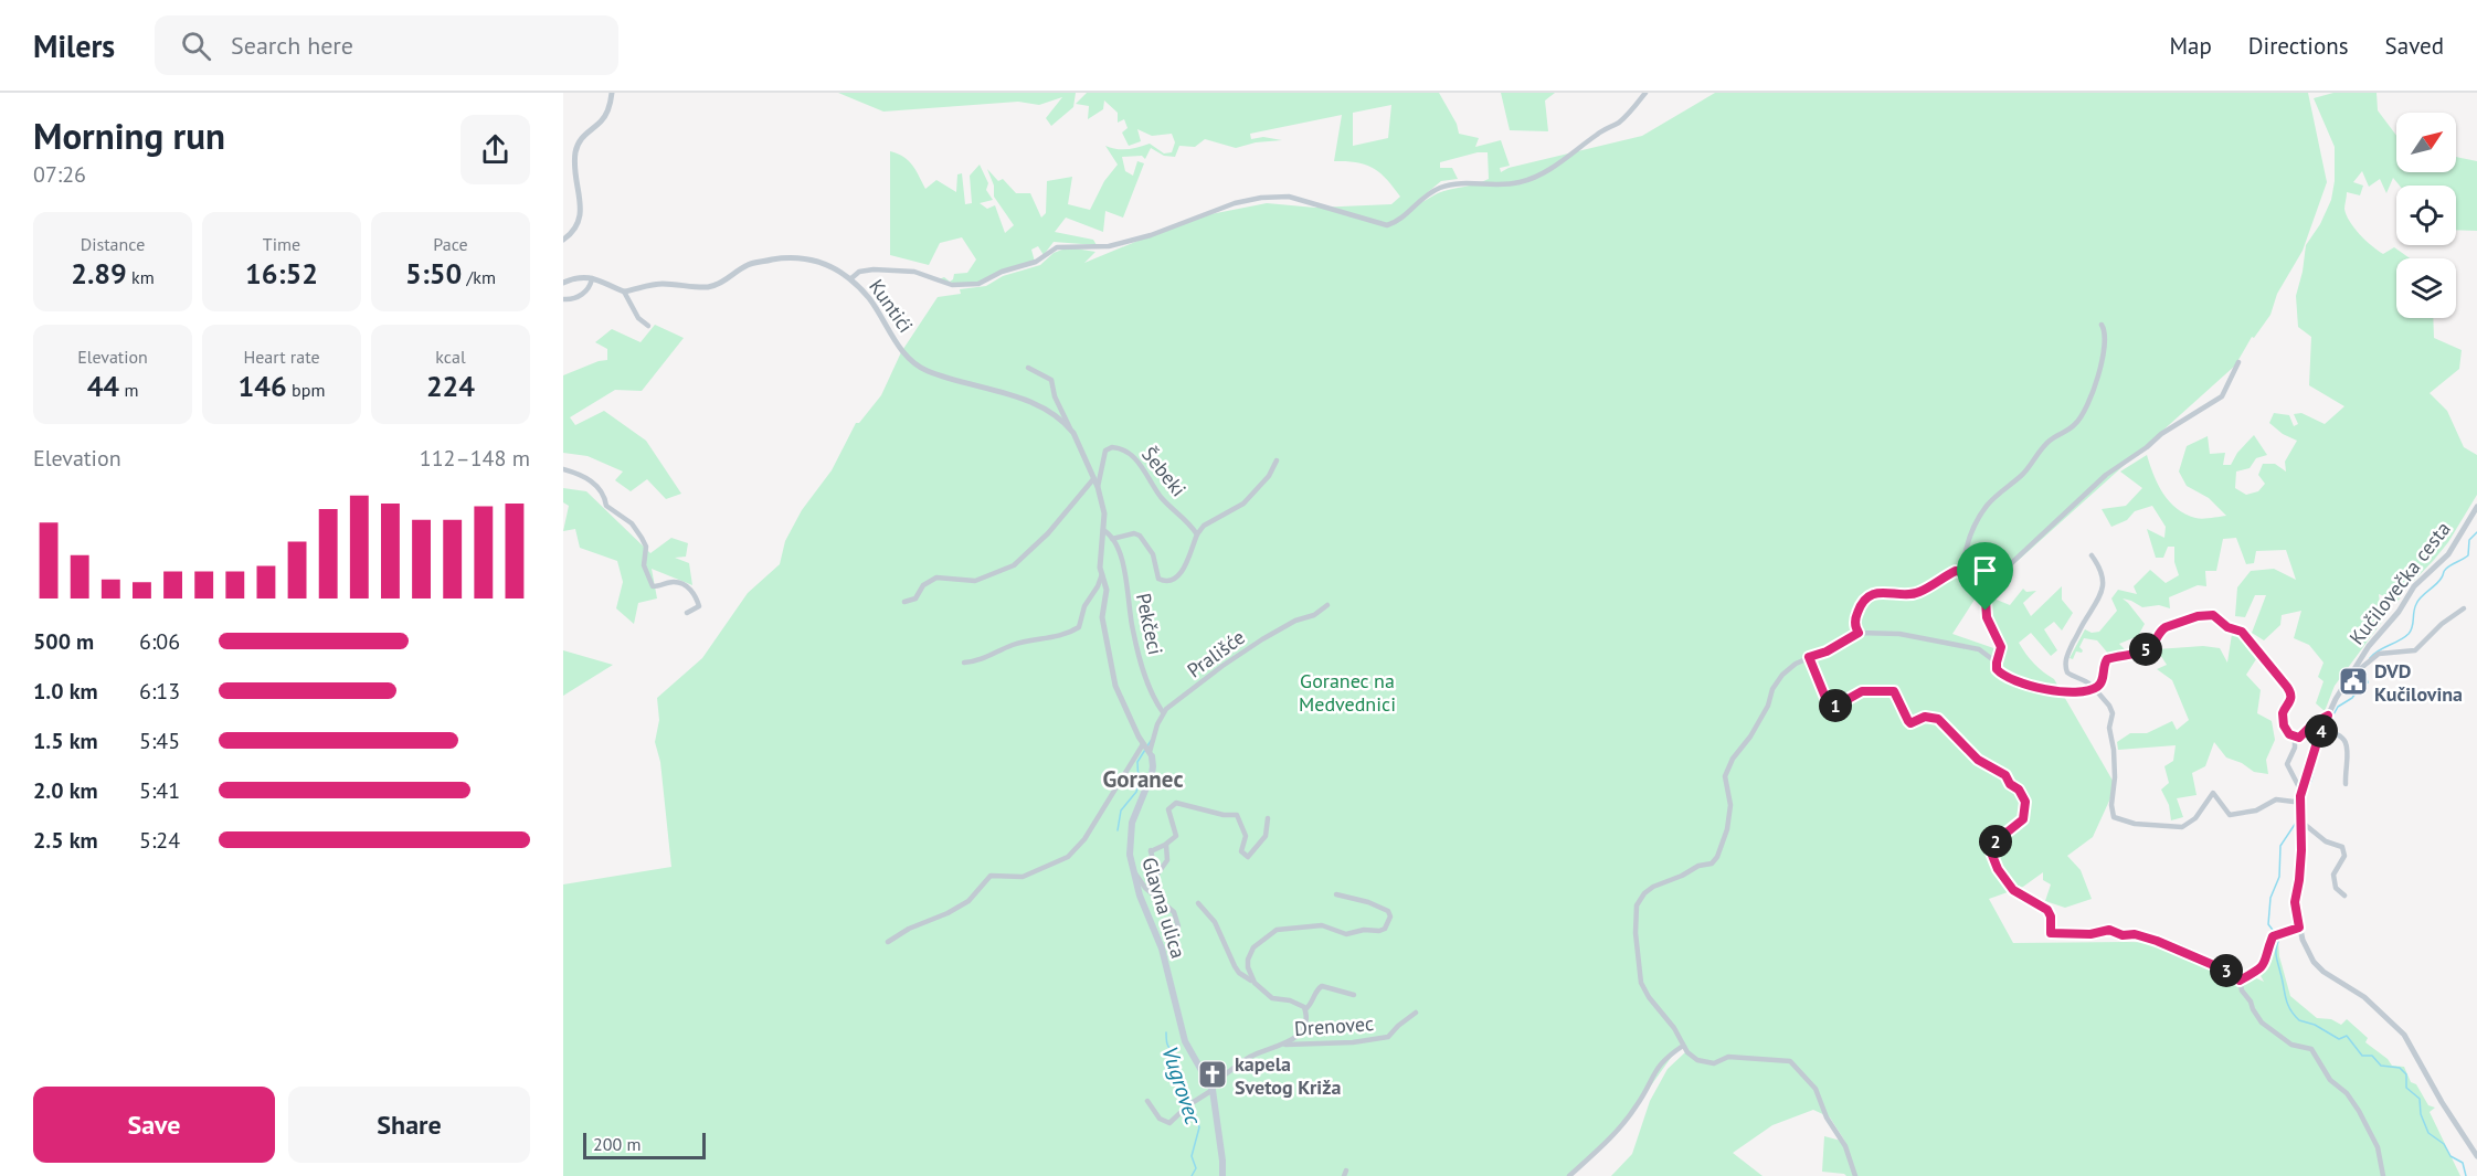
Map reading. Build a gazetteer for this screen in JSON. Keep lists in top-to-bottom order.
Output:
{
  "streets": {
    "main road": ["Glavna ulica"],
    "street": [
      "Kuntići",
      "Šebeki",
      "Kučilovečka cesta",
      "Pekčeci",
      "Prališće",
      "Drenovec"
    ]
  },
  "crossings": [
    ["Šebeki", "Pekčeci"],
    ["Pekčeci", "Prališće"],
    ["Glavna ulica", "Drenovec"]
  ],
  "districts": ["Goranec"],
  "water": ["Vugrovec"],
  "parks": ["Goranec na Medvednici"],
  "places": {
    "public building": ["DVD Kučilovina"],
    "church": ["kapela Svetog Križa"]
  },
  "scale_bar": "200 m",
  "north": "top right",
  "page": {
    "header": "Milers",
    "search": "Search here",
    "nav": ["Map", "Directions", "Saved"],
    "heading": ["Morning run", "07:26"],
    "stats": [
      ["Distance", "2.89 km"],
      ["Time", "16:52"],
      ["Pace", "5:50 /km"],
      ["Elevation", "44 m"],
      ["Heart rate", "146 bpm"],
      ["kcal", "224"]
    ],
    "chart": ["Elevation", "112–148 m"],
    "list": [
      {
        "name": "500 m",
        "note": "6:06"
      },
      {
        "name": "1.0 km",
        "note": "6:13"
      },
      {
        "name": "1.5 km",
        "note": "5:45"
      },
      {
        "name": "2.0 km",
        "note": "5:41"
      },
      {
        "name": "2.5 km",
        "note": "5:24"
      }
    ],
    "pins": [
      "5",
      "1",
      "4",
      "2",
      "3"
    ],
    "buttons": ["Save", "Share"],
    "scale": "200 m"
  }
}
